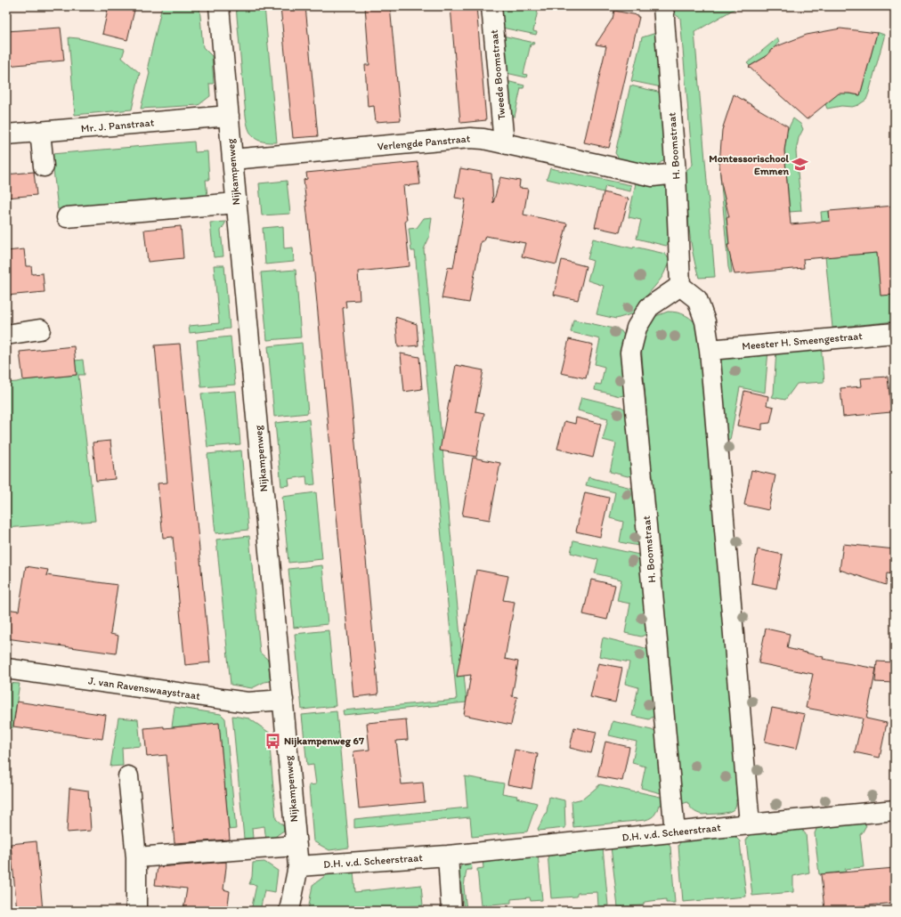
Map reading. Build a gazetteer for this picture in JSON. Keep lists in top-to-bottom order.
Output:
{
  "streets": {
    "street": [
      "Tweede Boomstraat",
      "Mr. J. Panstraat",
      "Verlengde Panstraat",
      "H. Boomstraat",
      "Nijkampenweg",
      "Meester H. Smeengestraat",
      "J. van Ravenswaaystraat",
      "D.H. v.d. Scheerstraat"
    ]
  },
  "crossings": [
    ["Tweede Boomstraat", "Verlengde Panstraat"],
    ["Mr. J. Panstraat", "Nijkampenweg"],
    ["Verlengde Panstraat", "H. Boomstraat"],
    ["Verlengde Panstraat", "Nijkampenweg"],
    ["H. Boomstraat", "D.H. v.d. Scheerstraat"],
    ["Nijkampenweg", "J. van Ravenswaaystraat"],
    ["Nijkampenweg", "D.H. v.d. Scheerstraat"]
  ],
  "places": {
    "school or university": ["Montessorischool Emmen"],
    "bus stop": ["Nijkampenweg 67"]
  }
}
